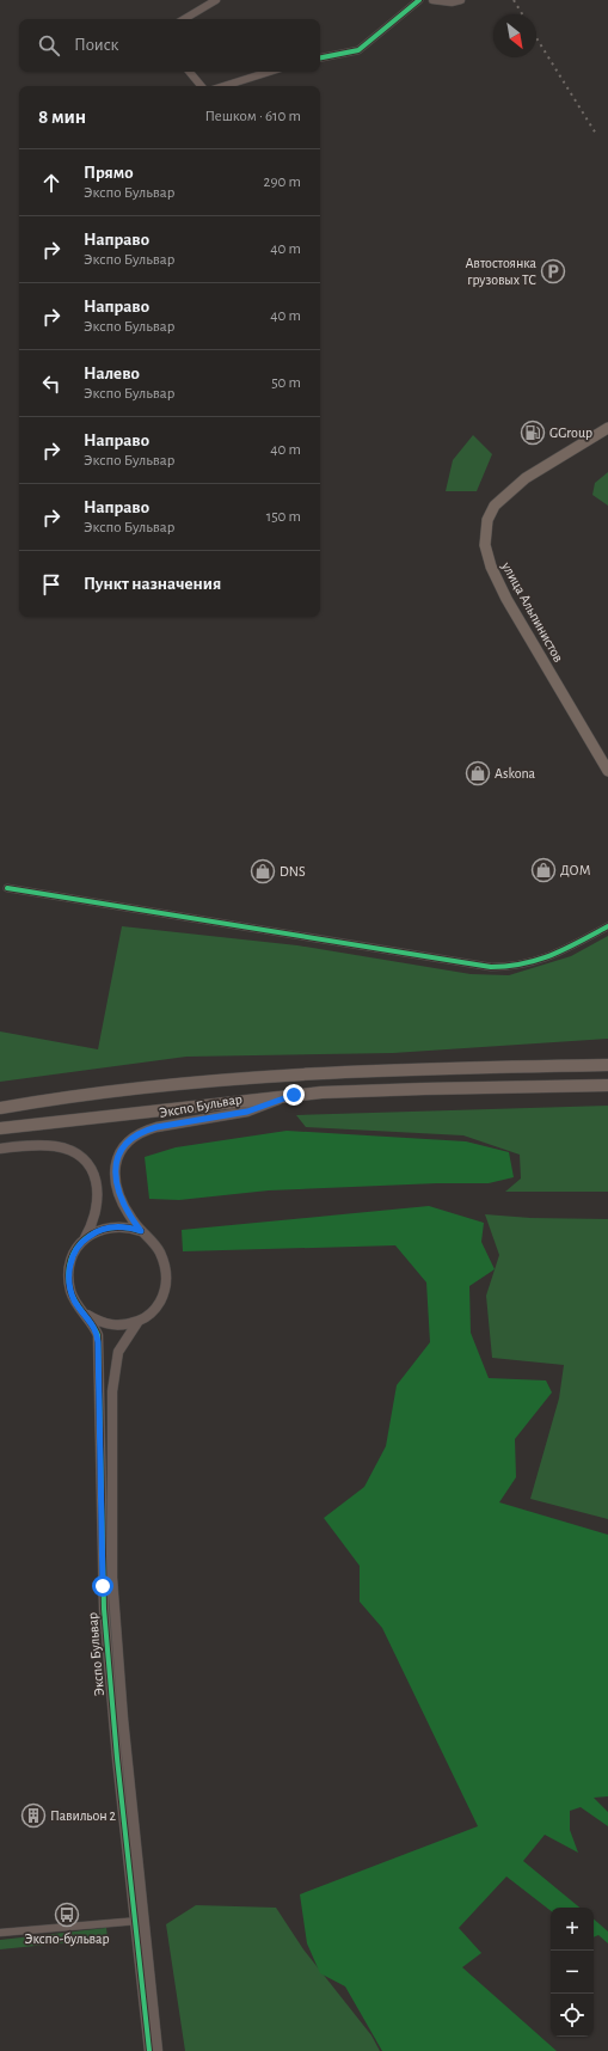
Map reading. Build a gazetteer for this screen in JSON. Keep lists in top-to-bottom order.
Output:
{
  "streets": {
    "main road": ["улица Альпинистов"],
    "street": ["Экспо Бульвар"]
  },
  "places": {
    "parking": ["Автостоянка грузовых ТС"],
    "fuel station": ["GGroup"],
    "shop": ["Askona", "ДОМ", "DNS"],
    "building": ["Павильон 2"],
    "bus stop": ["Экспо-бульвар"]
  },
  "north": "bottom right",
  "page": {
    "search": "Поиск",
    "heading": ["8 мин", "Пешком · 610 m"],
    "list": [
      ["Прямо", "Экспо Бульвар", "290 m"],
      ["Направо", "Экспо Бульвар", "40 m"],
      ["Направо", "Экспо Бульвар", "40 m"],
      ["Налево", "Экспо Бульвар", "50 m"],
      ["Направо", "Экспо Бульвар", "40 m"],
      ["Направо", "Экспо Бульвар", "150 m"],
      "Пункт назначения"
    ],
    "map_buttons": ["+", "−"]
  }
}
